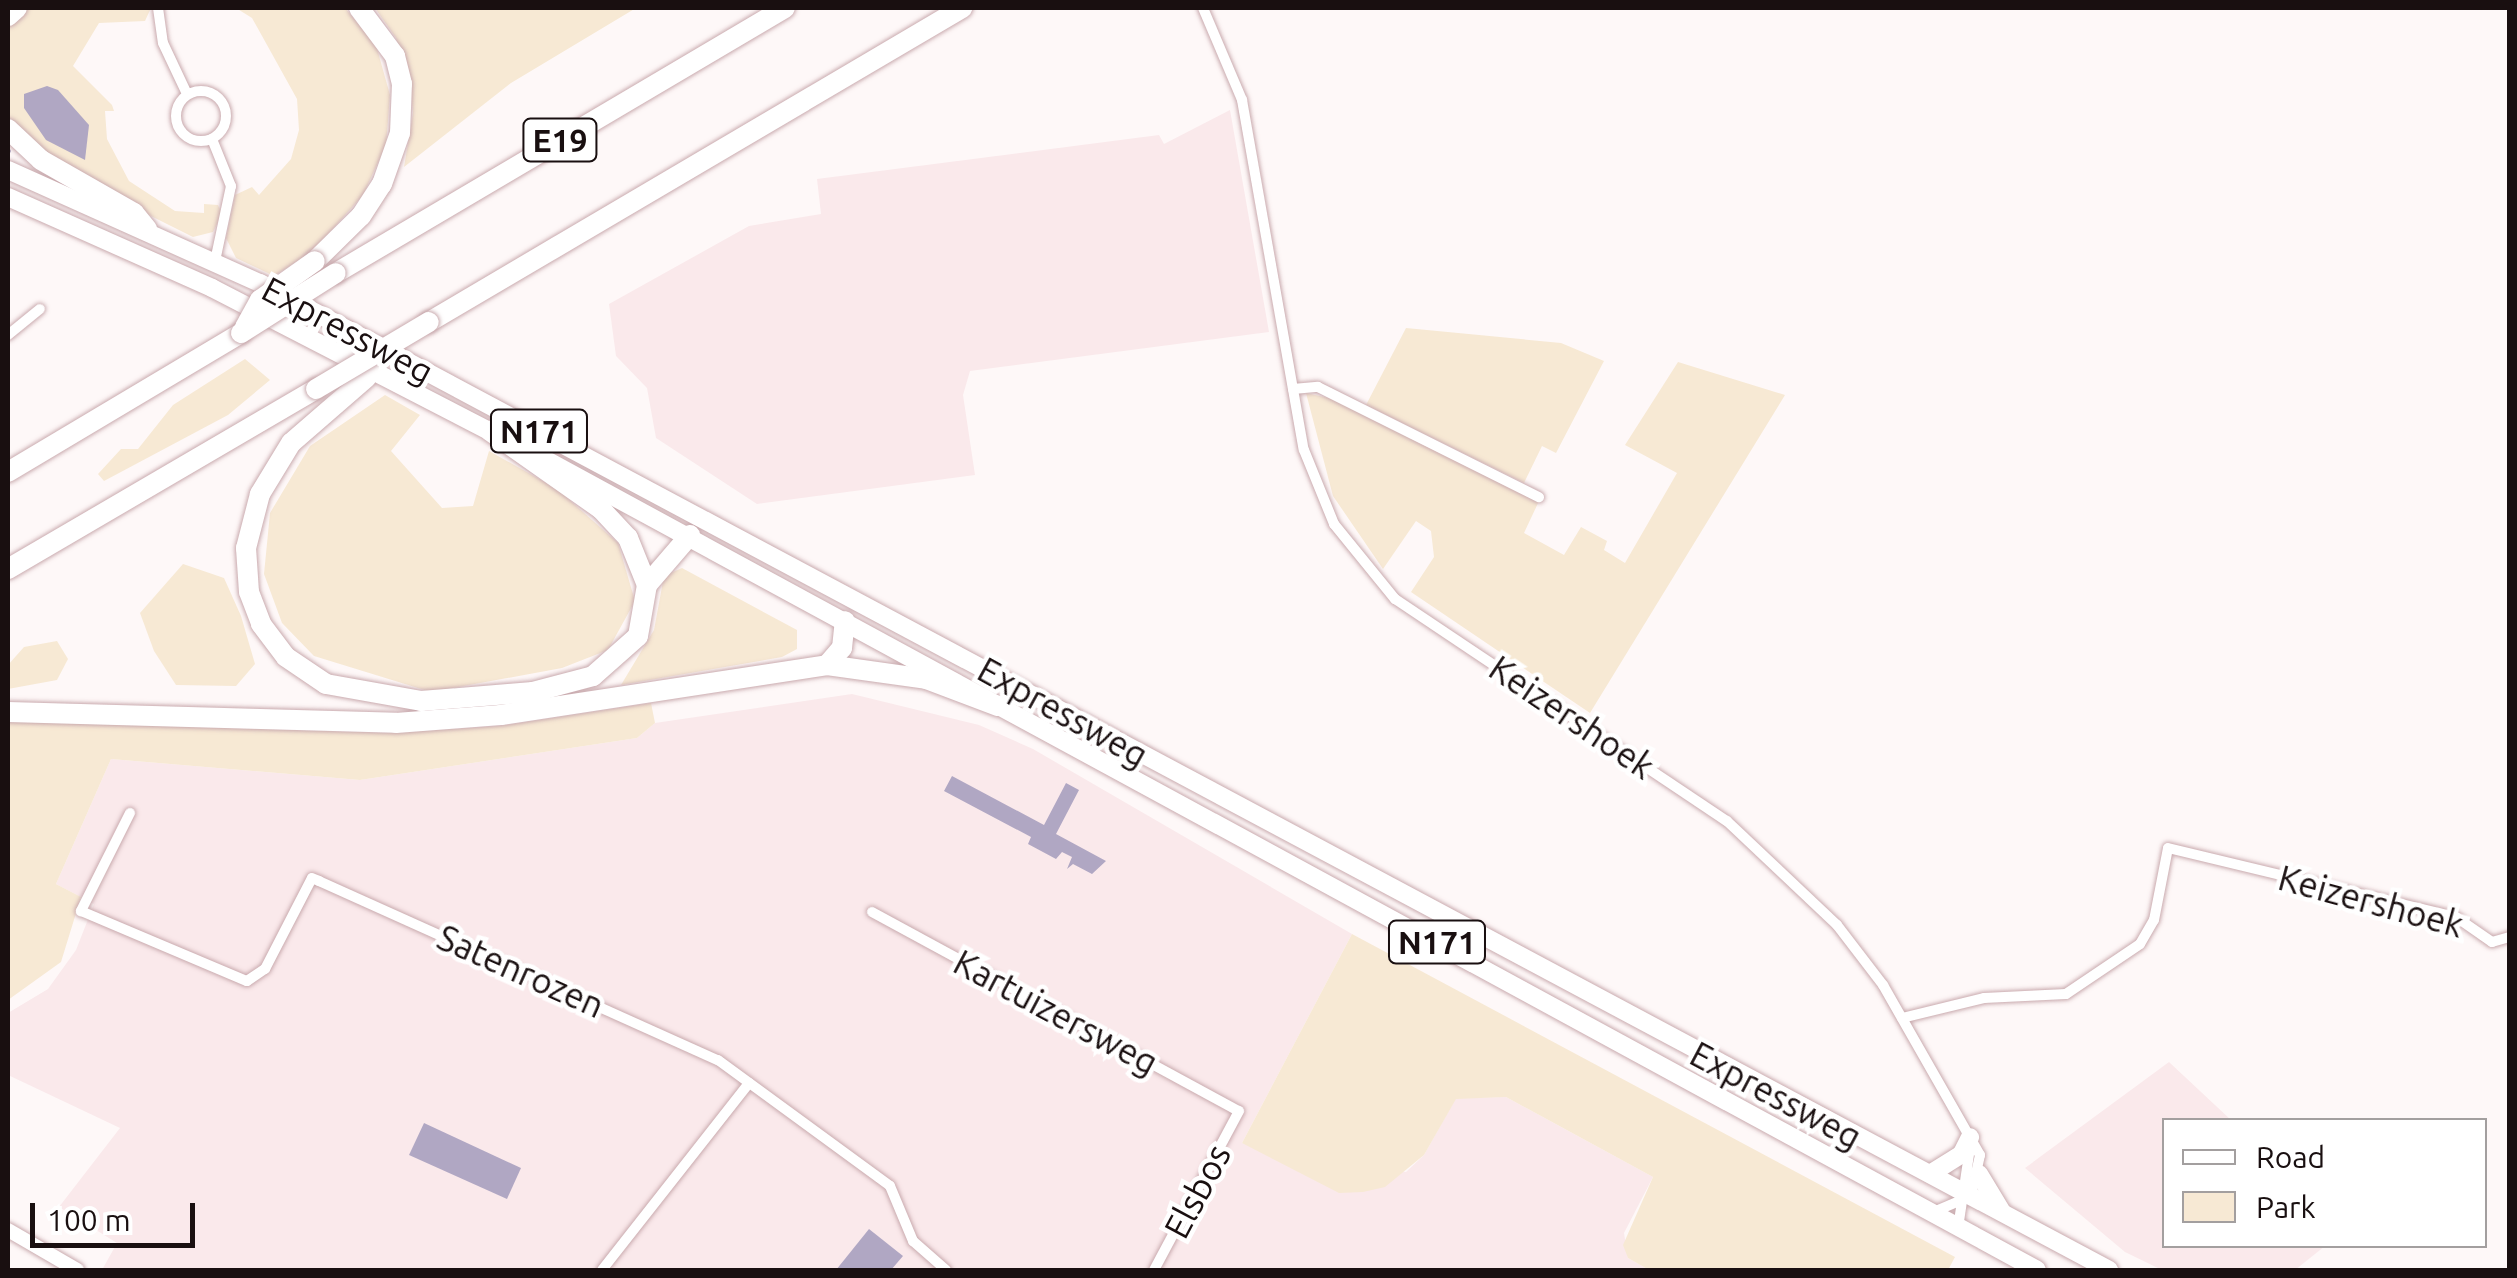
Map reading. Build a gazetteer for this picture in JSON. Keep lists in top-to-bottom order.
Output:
{
  "streets": {
    "highway": ["E19", "Expressweg", "N171"],
    "street": [
      "Keizershoek",
      "Satenrozen",
      "Kartuizersweg",
      "Elsbos"
    ]
  },
  "crossings": [
    ["Kartuizersweg", "Elsbos"]
  ],
  "legend": ["Road", "Park"],
  "scale_bar": "100 m"
}
